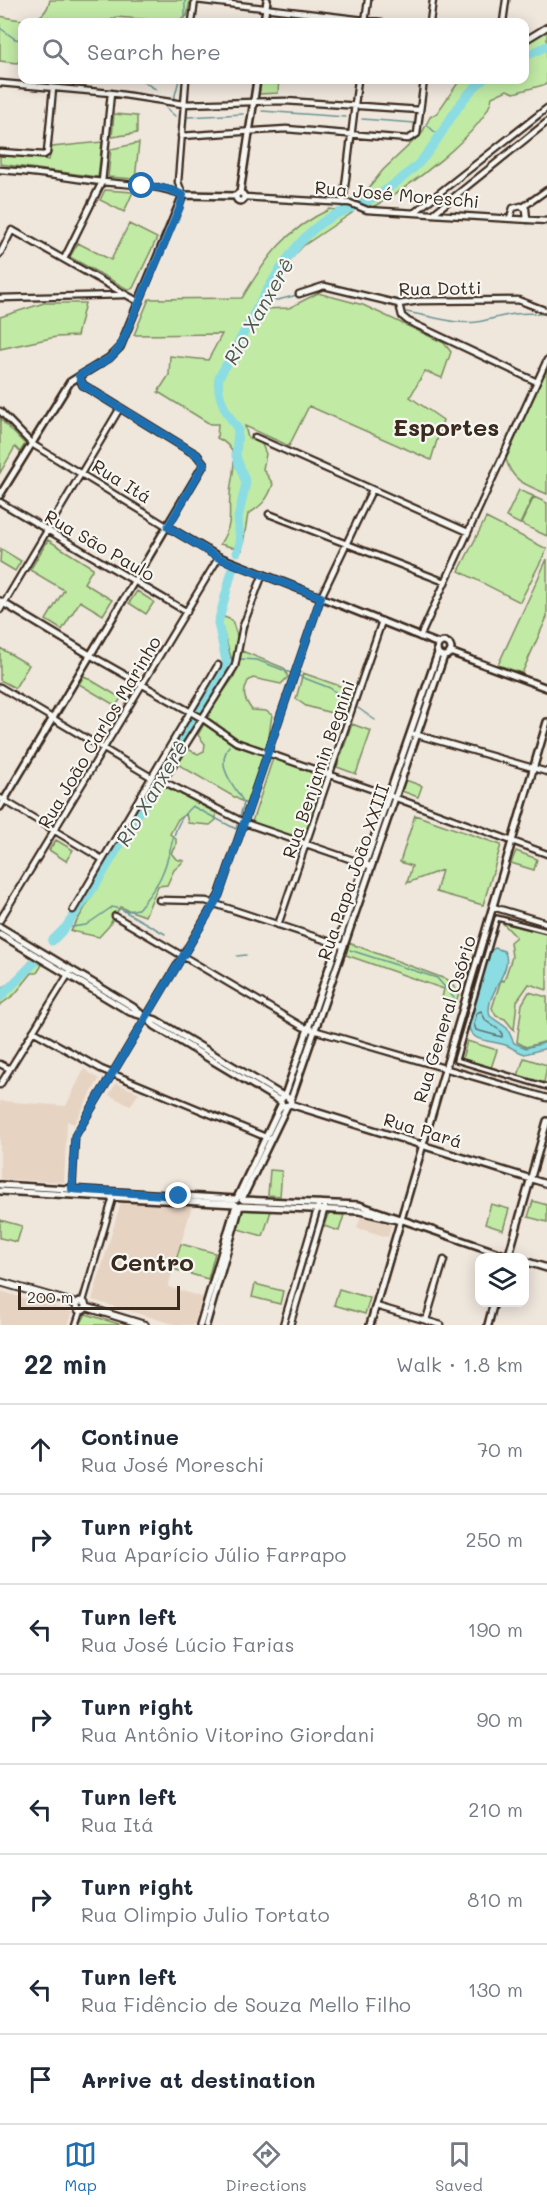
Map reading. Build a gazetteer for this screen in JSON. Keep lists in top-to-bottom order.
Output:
{
  "streets": {
    "street": [
      "Rua José Moreschi",
      "Rua Dotti",
      "Rua Itá",
      "Rua São Paulo",
      "Rua João Carlos Marinho",
      "Rua Benjamin Begnini",
      "Rua Papa João XXIII",
      "Rua General Osório",
      "Rua Pará"
    ]
  },
  "crossings": [
    ["Rua Itá", "Rua João Carlos Marinho"],
    ["Rua Itá", "Rua Benjamin Begnini"],
    ["Rua Itá", "Rua Papa João XXIII"],
    ["Rua São Paulo", "Rua João Carlos Marinho"],
    ["Rua Papa João XXIII", "Rua Pará"],
    ["Rua General Osório", "Rua Pará"]
  ],
  "districts": ["Esportes", "Centro"],
  "water": ["Rio Xanxerê"],
  "scale_bar": "200 m",
  "page": {
    "search": "Search here",
    "scale": "200 m",
    "heading": ["22 min", "Walk · 1.8 km"],
    "list": [
      ["Continue", "Rua José Moreschi", "70 m"],
      ["Turn right", "Rua Aparício Júlio Farrapo", "250 m"],
      ["Turn left", "Rua José Lúcio Farias", "190 m"],
      ["Turn right", "Rua Antônio Vitorino Giordani", "90 m"],
      ["Turn left", "Rua Itá", "210 m"],
      ["Turn right", "Rua Olimpio Julio Tortato", "810 m"],
      ["Turn left", "Rua Fidêncio de Souza Mello Filho", "130 m"],
      "Arrive at destination"
    ],
    "nav": ["Map", "Directions", "Saved"]
  }
}
